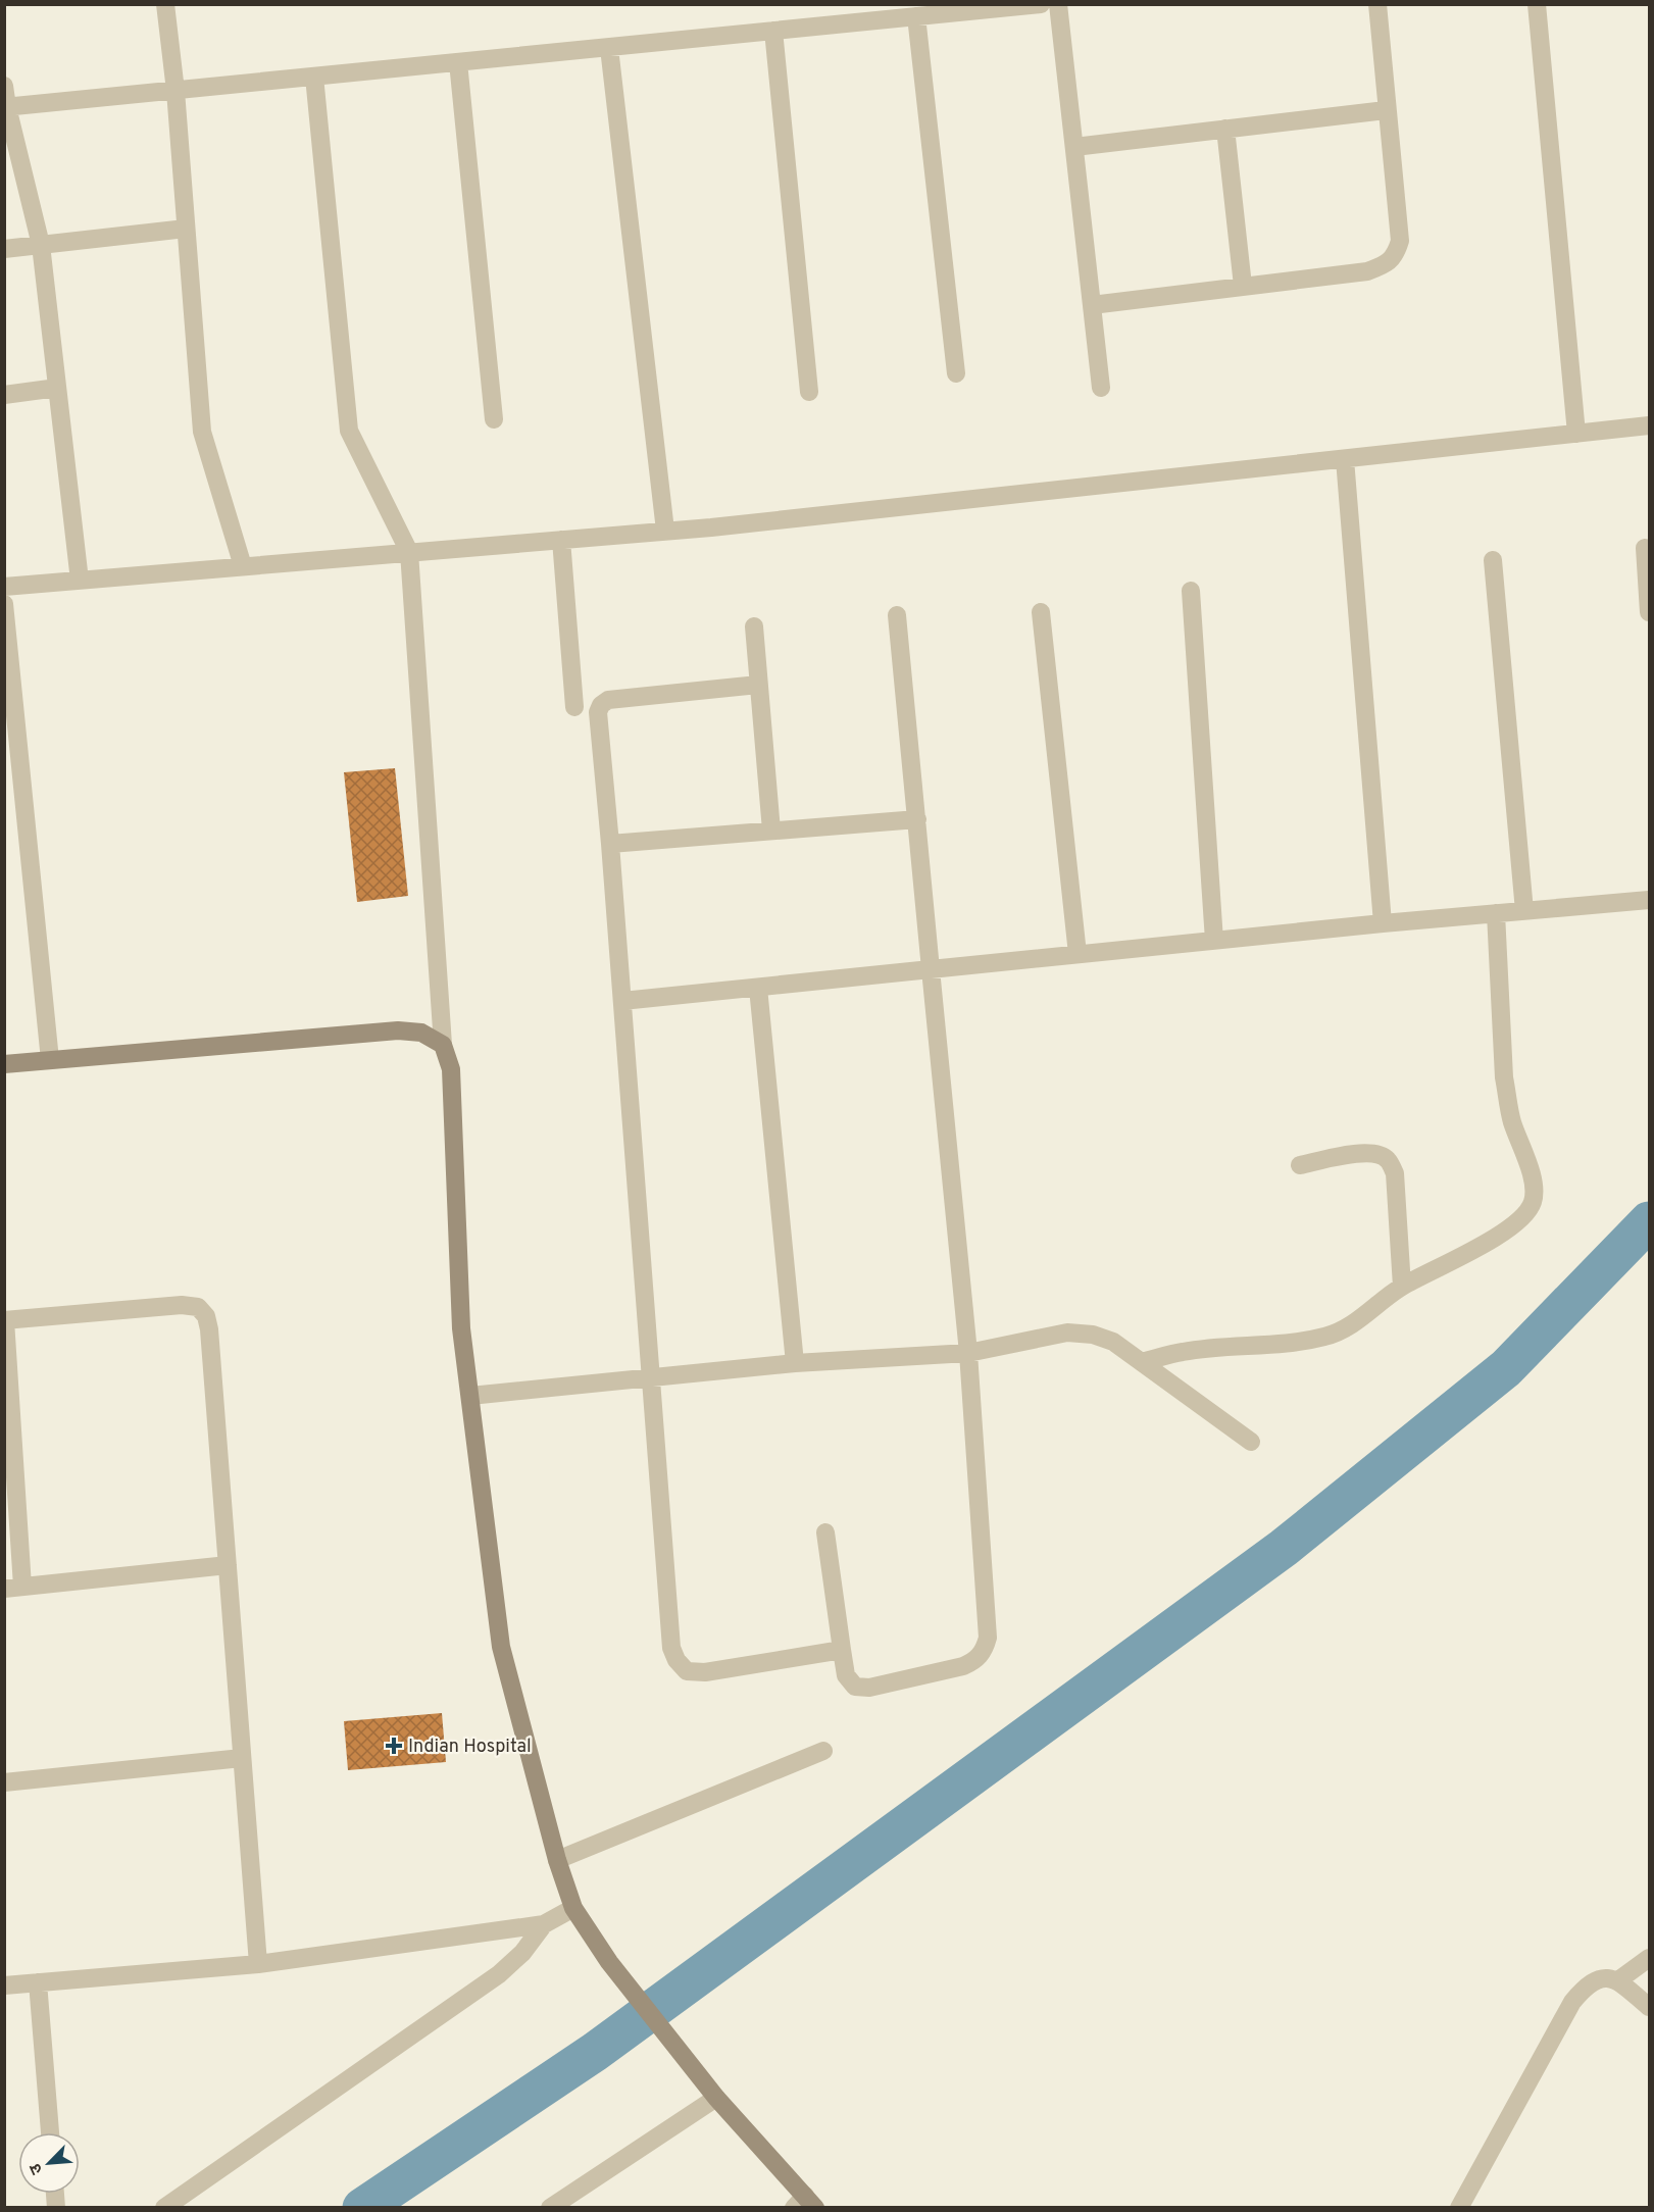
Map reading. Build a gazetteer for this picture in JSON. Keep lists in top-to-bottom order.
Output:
{
  "places": {
    "health": ["Indian Hospital"]
  },
  "north": "bottom left"
}
